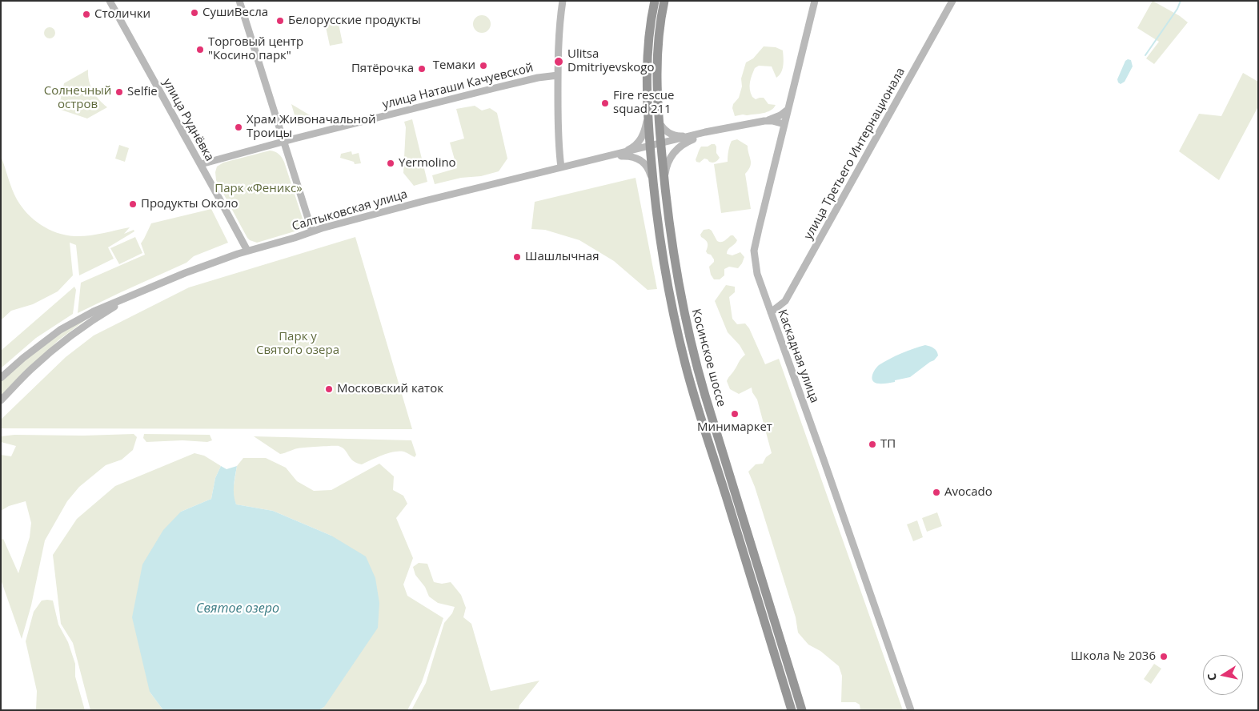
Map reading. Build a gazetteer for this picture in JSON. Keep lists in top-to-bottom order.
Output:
{
  "streets": {
    "highway": ["Косинское шоссе"],
    "street": [
      "улица Наташи Качуевской",
      "улица Руднёвка",
      "улица Третьего Интернационала",
      "Салтыковская улица",
      "Каскадная улица"
    ]
  },
  "crossings": [
    ["улица Наташи Качуевской", "улица Руднёвка"],
    ["улица Руднёвка", "Салтыковская улица"],
    ["улица Третьего Интернационала", "Каскадная улица"],
    ["Салтыковская улица", "Каскадная улица"],
    ["Салтыковская улица", "Косинское шоссе"]
  ],
  "water": ["Святое озеро"],
  "parks": ["Солнечный остров", "Парк «Феникс»", "Парк у Святого озера"],
  "places": [
    "СушиВесла",
    "Столички",
    "Белорусские продукты",
    "Торговый центр \"Косино парк\"",
    "Ulitsa Dmitriyevskogo",
    "Темаки",
    "Пятёрочка",
    "Selfie",
    "Fire rescue squad 211",
    "Храм Живоначальной Троицы",
    "Yermolino",
    "Продукты Около",
    "Шашлычная",
    "Московский каток",
    "Минимаркет",
    "ТП",
    "Avocado",
    "Школа № 2036"
  ],
  "north": "left"
}
